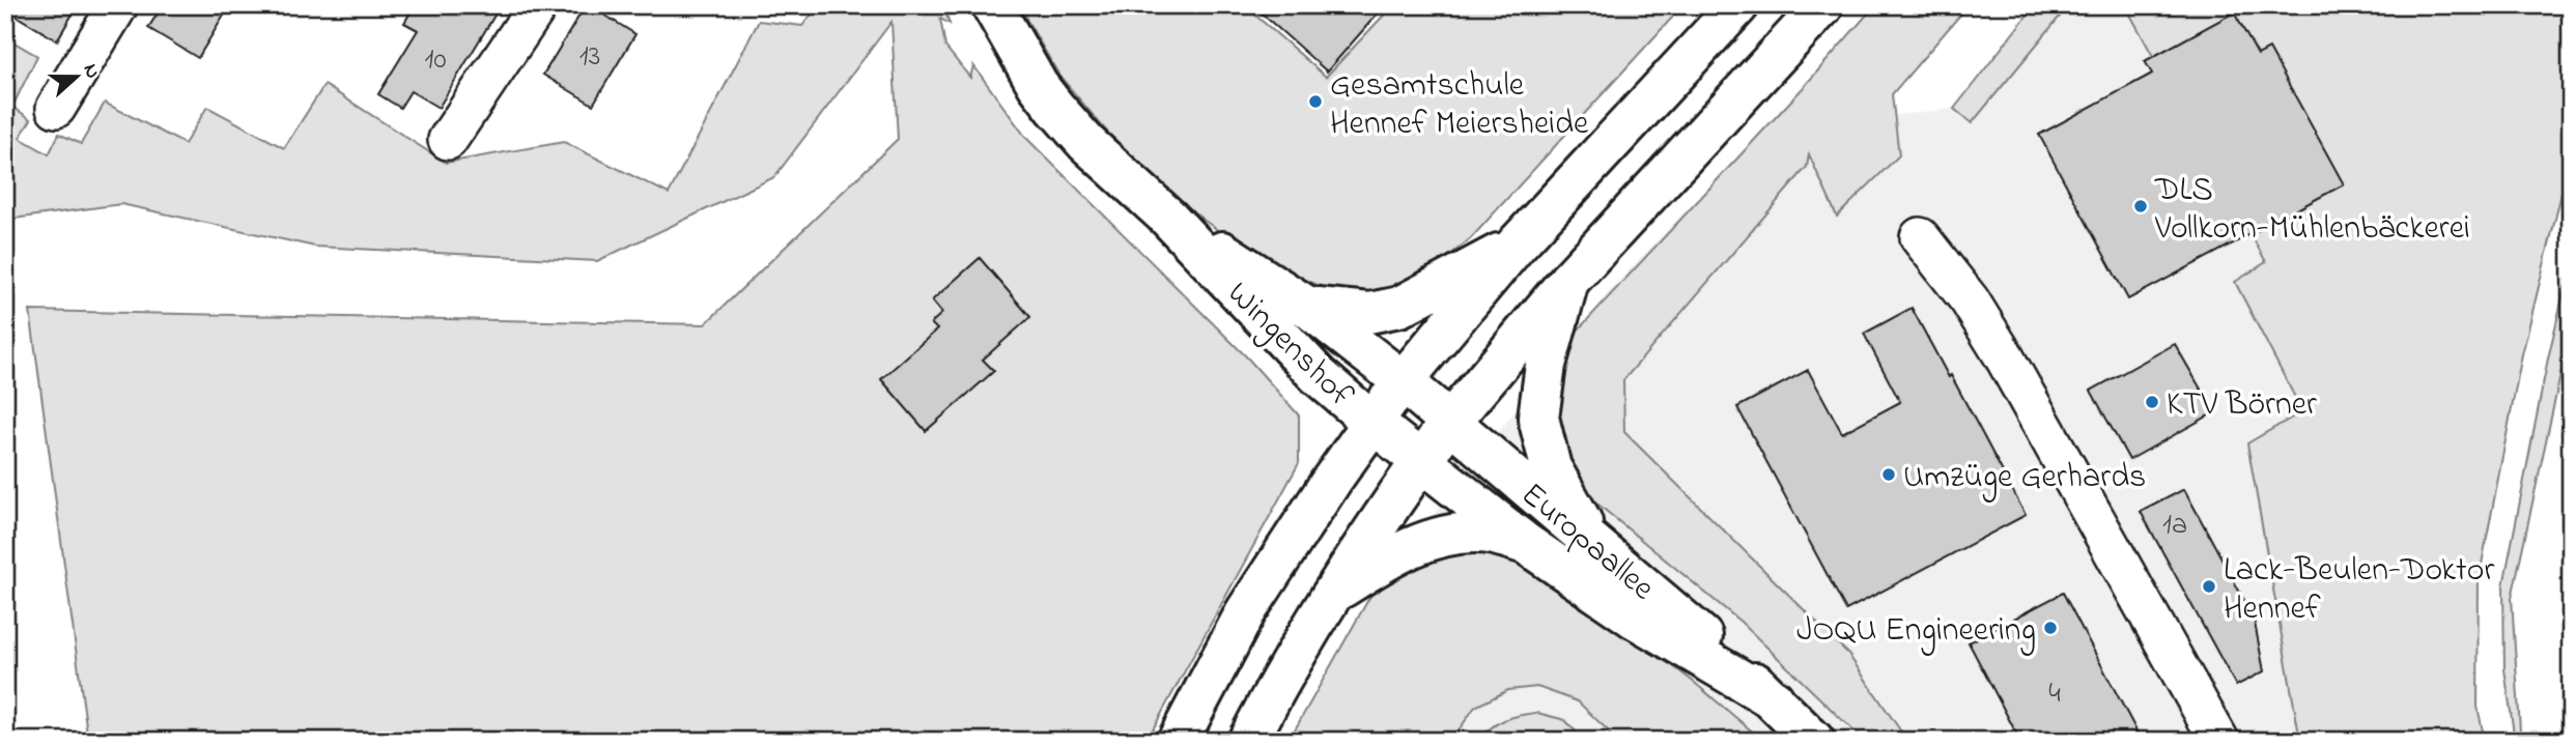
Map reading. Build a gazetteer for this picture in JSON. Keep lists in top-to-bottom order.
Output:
{
  "streets": {
    "main road": ["Wingenshof", "Europaallee"]
  },
  "crossings": [
    ["Wingenshof", "Europaallee"]
  ],
  "places": [
    "Gesamtschule Hennef Meiersheide",
    "DLS Vollkorn-Mühlenbäckerei",
    "KTV Börner",
    "Umzüge Gerhards",
    "Lack-Beulen-Doktor Hennef",
    "JOQU Engineering"
  ],
  "house_numbers": [
    "13",
    "10",
    "1a",
    "4"
  ],
  "north": "right"
}
